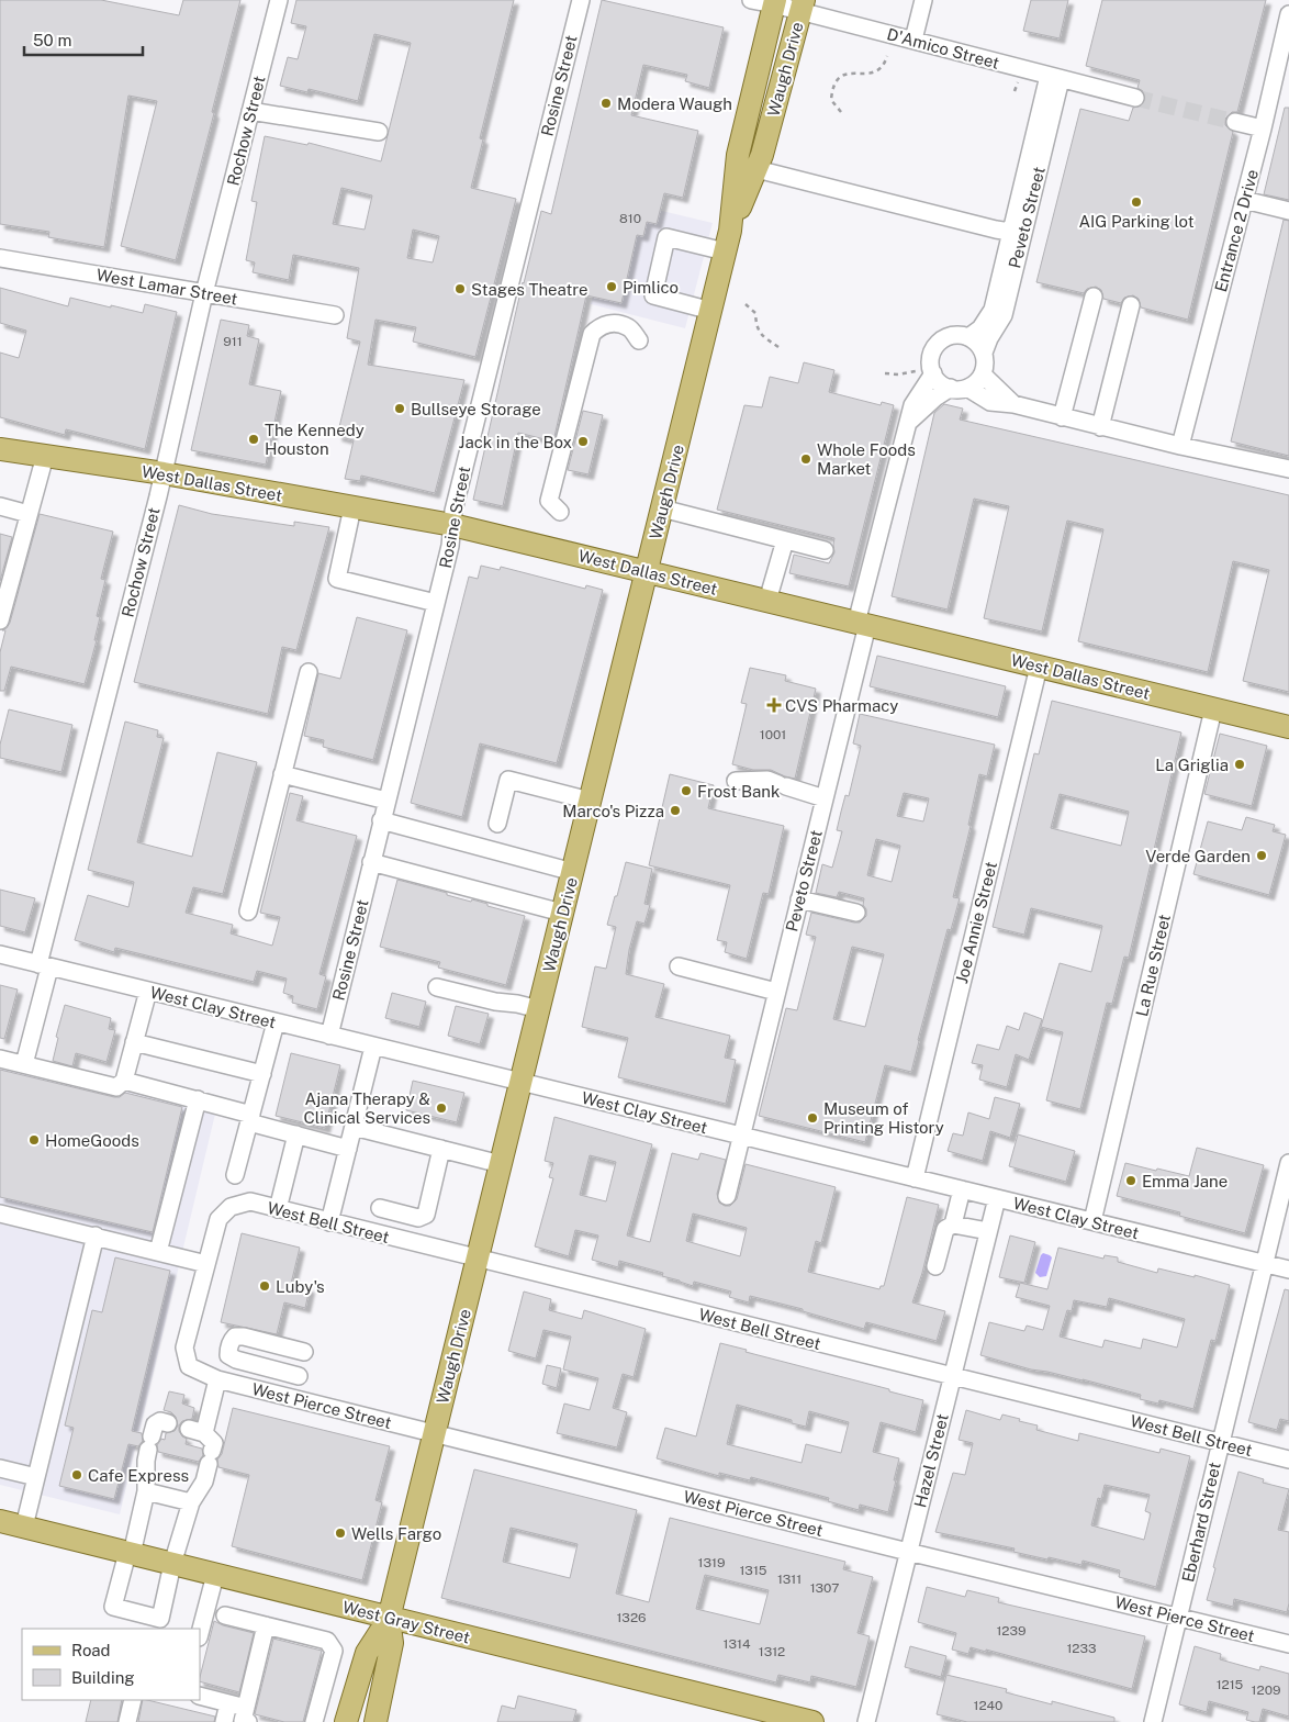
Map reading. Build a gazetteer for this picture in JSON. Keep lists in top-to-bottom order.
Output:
{
  "streets": {
    "main road": ["Waugh Drive", "West Dallas Street", "West Gray Street"],
    "street": [
      "D'Amico Street",
      "Rosine Street",
      "Rochow Street",
      "Peveto Street",
      "Entrance 2 Drive",
      "West Lamar Street",
      "Joe Annie Street",
      "La Rue Street",
      "West Clay Street",
      "West Bell Street",
      "West Pierce Street",
      "Hazel Street",
      "Eberhard Street"
    ]
  },
  "crossings": [
    ["D'Amico Street", "Waugh Drive"],
    ["D'Amico Street", "Peveto Street"],
    ["Waugh Drive", "West Dallas Street"],
    ["Waugh Drive", "West Clay Street"],
    ["Waugh Drive", "West Bell Street"],
    ["Waugh Drive", "West Pierce Street"],
    ["Waugh Drive", "West Gray Street"],
    ["Rosine Street", "West Dallas Street"],
    ["Rosine Street", "West Clay Street"],
    ["Rochow Street", "West Lamar Street"],
    ["Rochow Street", "West Dallas Street"],
    ["Rochow Street", "West Clay Street"],
    ["Peveto Street", "West Dallas Street"],
    ["Peveto Street", "West Clay Street"],
    ["West Dallas Street", "Joe Annie Street"],
    ["West Dallas Street", "La Rue Street"],
    ["Joe Annie Street", "West Clay Street"],
    ["La Rue Street", "West Clay Street"],
    ["West Clay Street", "Hazel Street"],
    ["West Clay Street", "Eberhard Street"],
    ["West Bell Street", "Hazel Street"],
    ["West Bell Street", "Eberhard Street"],
    ["West Pierce Street", "Hazel Street"],
    ["West Pierce Street", "Eberhard Street"]
  ],
  "places": {
    "other": [
      "Modera Waugh",
      "AIG Parking lot",
      "Pimlico",
      "Stages Theatre",
      "Bullseye Storage",
      "The Kennedy Houston",
      "Jack in the Box",
      "Whole Foods Market",
      "La Griglia",
      "Frost Bank",
      "Marco's Pizza",
      "Verde Garden",
      "Ajana Therapy & Clinical Services",
      "Museum of Printing History",
      "HomeGoods",
      "Emma Jane",
      "Luby's",
      "Cafe Express",
      "Wells Fargo"
    ],
    "health": ["CVS Pharmacy"]
  },
  "house_numbers": [
    "810",
    "911",
    "1001",
    "1319",
    "1315",
    "1311",
    "1307",
    "1326",
    "1239",
    "1314",
    "1233",
    "1312",
    "1215",
    "1209",
    "1240"
  ],
  "legend": ["Road", "Building"],
  "scale_bar": "50 m"
}
